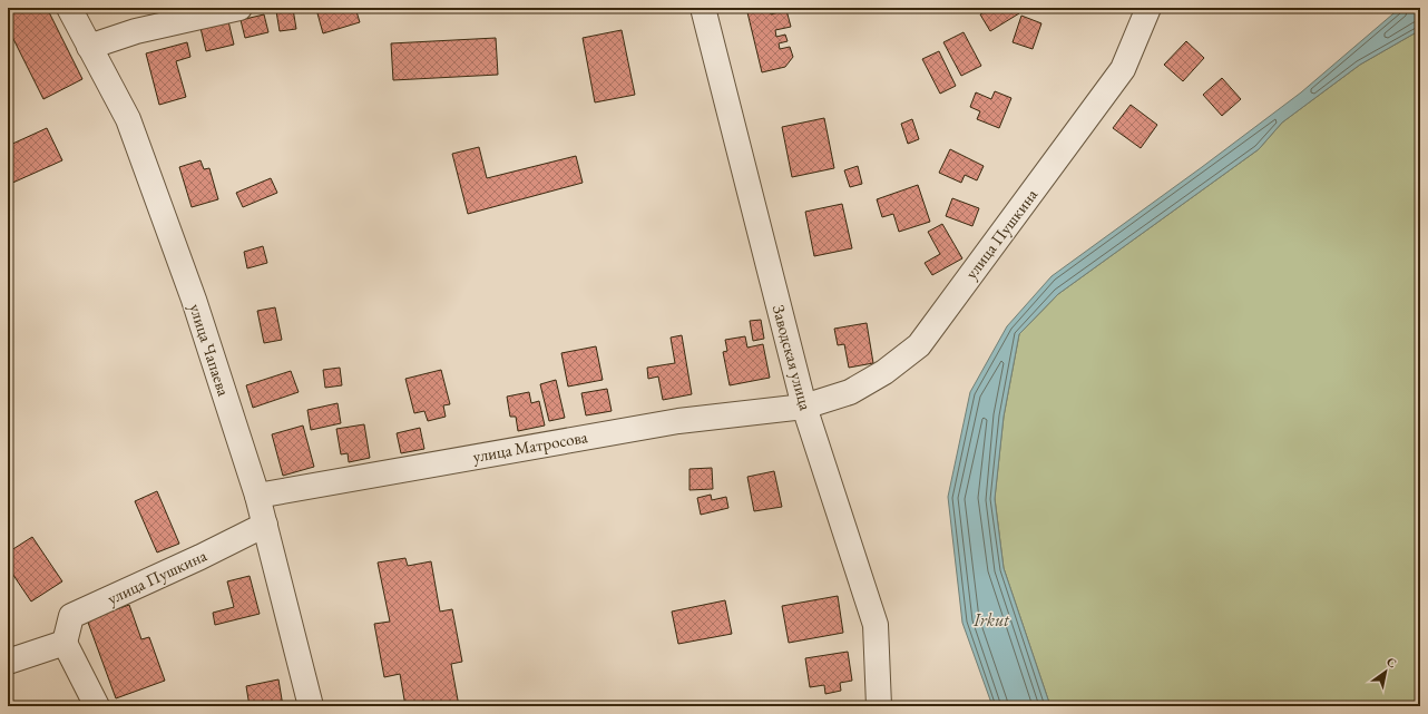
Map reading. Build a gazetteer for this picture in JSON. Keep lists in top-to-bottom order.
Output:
{
  "streets": {
    "street": [
      "улица Пушкина",
      "улица Чапаева",
      "Заводская улица",
      "улица Матросова"
    ]
  },
  "crossings": [
    ["улица Пушкина", "улица Чапаева"],
    ["улица Пушкина", "Заводская улица"],
    ["улица Пушкина", "улица Матросова"],
    ["улица Чапаева", "улица Матросова"],
    ["Заводская улица", "улица Матросова"]
  ],
  "water": ["Irkut"],
  "north": "top right"
}
